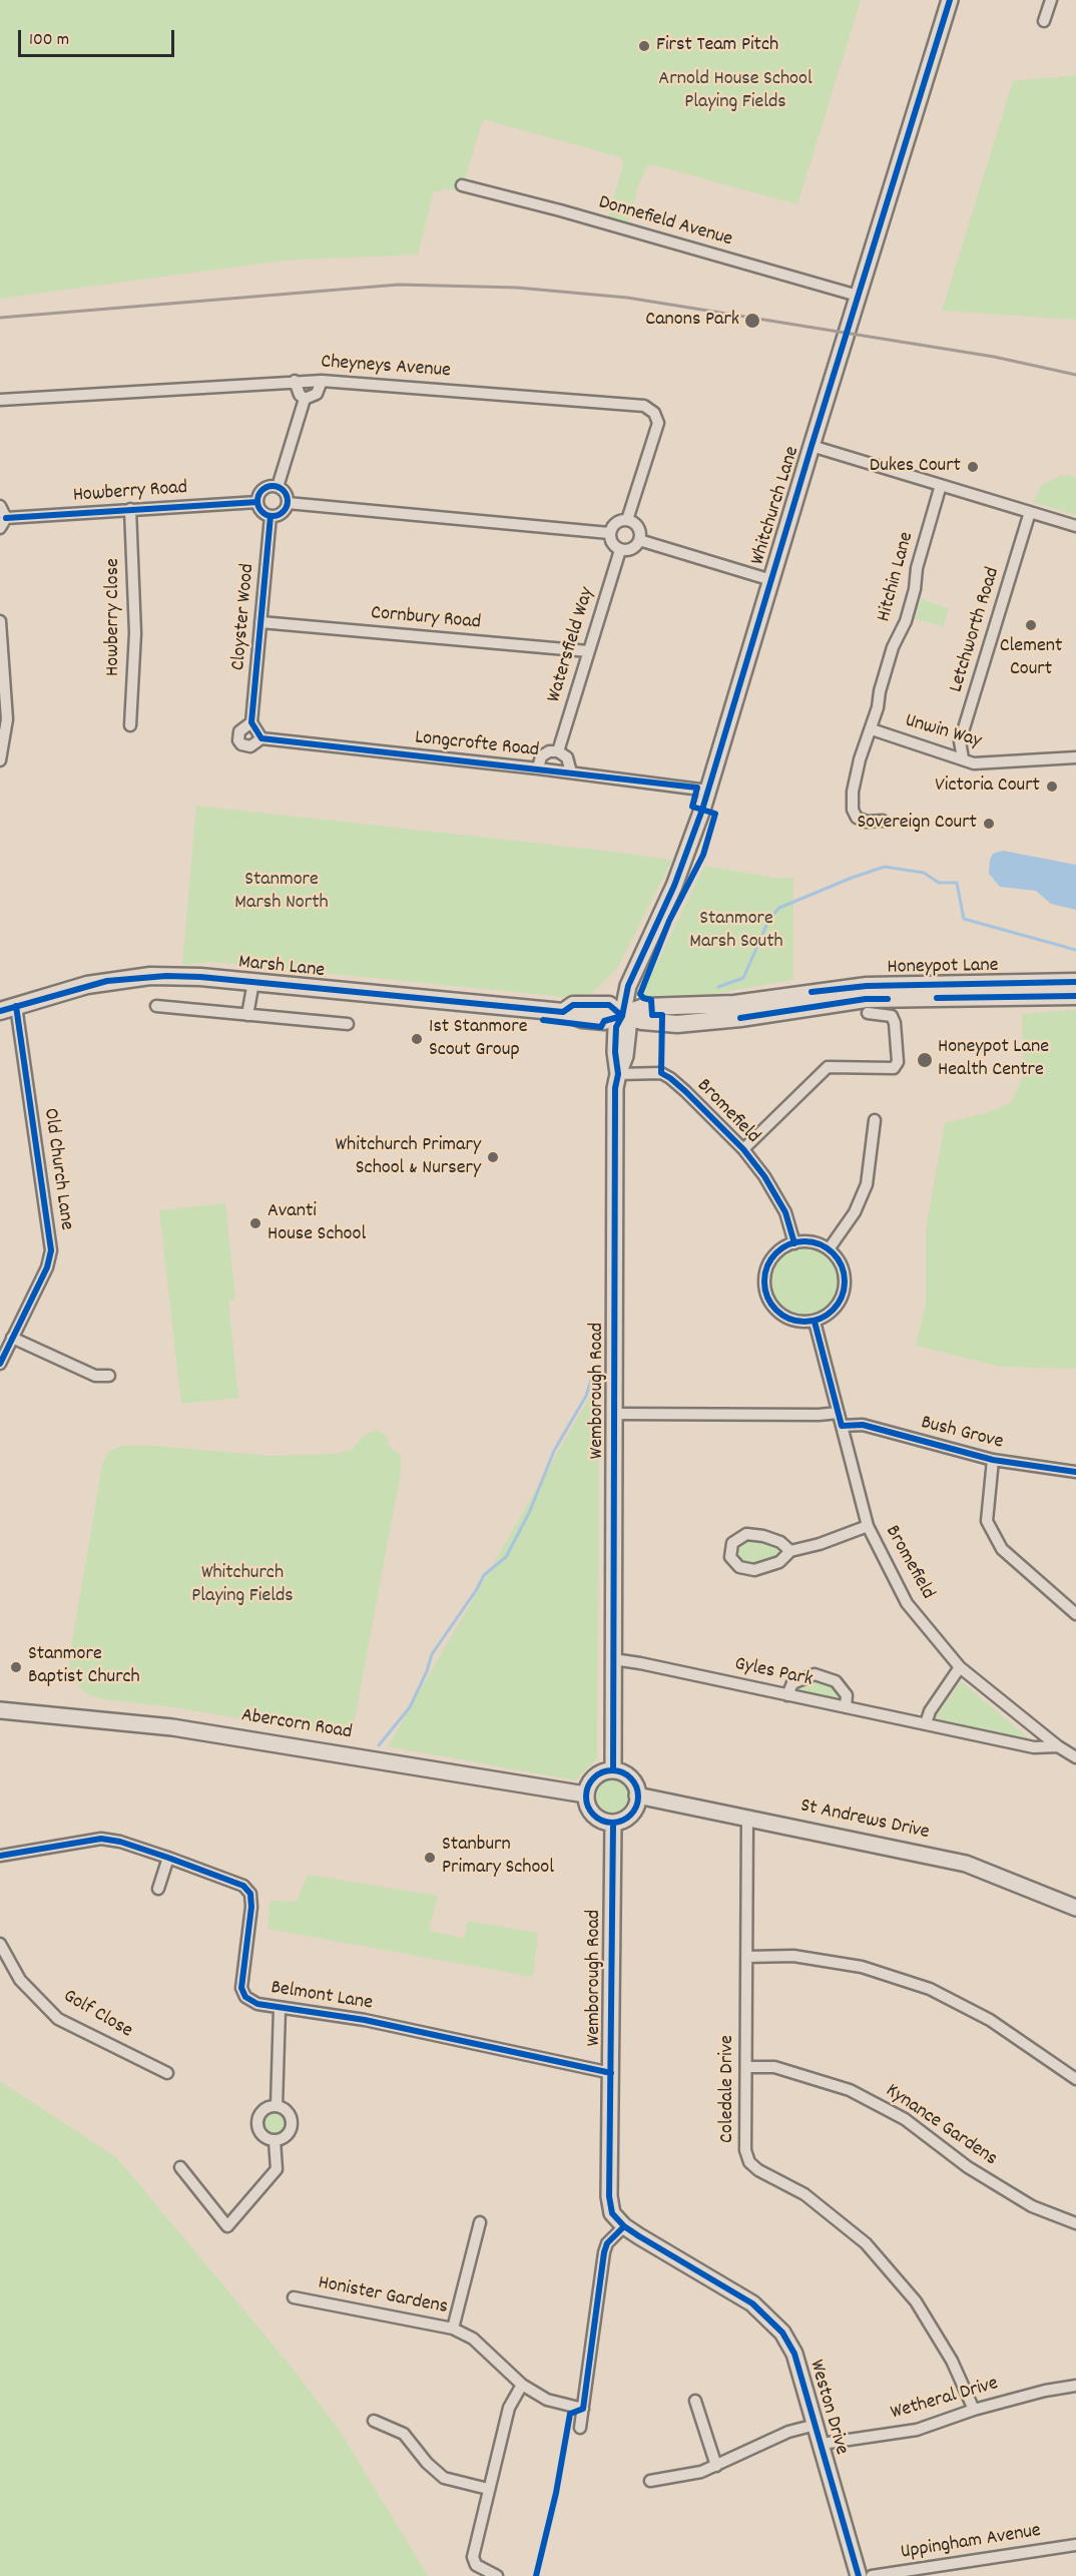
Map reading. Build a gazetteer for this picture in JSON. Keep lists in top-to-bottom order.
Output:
{
  "streets": {
    "main road": ["Marsh Lane", "Honeypot Lane"],
    "street": [
      "Donnefield Avenue",
      "Cheyneys Avenue",
      "Howberry Road",
      "Whitchurch Lane",
      "Hitchin Lane",
      "Howberry Close",
      "Cloyster Wood",
      "Cornbury Road",
      "Letchworth Road",
      "Watersfield Way",
      "Unwin Way",
      "Longcrofte Road",
      "Bromefield",
      "Old Church Lane",
      "Wemborough Road",
      "Bush Grove",
      "Gyles Park",
      "Abercorn Road",
      "St Andrews Drive",
      "Belmont Lane",
      "Golf Close",
      "Coledale Drive",
      "Kynance Gardens",
      "Honister Gardens",
      "Wetheral Drive",
      "Weston Drive",
      "Uppingham Avenue"
    ]
  },
  "crossings": [
    ["Donnefield Avenue", "Whitchurch Lane"],
    ["Cheyneys Avenue", "Watersfield Way"],
    ["Howberry Road", "Howberry Close"],
    ["Howberry Road", "Cloyster Wood"],
    ["Whitchurch Lane", "Longcrofte Road"],
    ["Whitchurch Lane", "Marsh Lane"],
    ["Whitchurch Lane", "Honeypot Lane"],
    ["Whitchurch Lane", "Wemborough Road"],
    ["Hitchin Lane", "Unwin Way"],
    ["Cloyster Wood", "Cornbury Road"],
    ["Cloyster Wood", "Longcrofte Road"],
    ["Cornbury Road", "Watersfield Way"],
    ["Letchworth Road", "Unwin Way"],
    ["Marsh Lane", "Honeypot Lane"],
    ["Marsh Lane", "Old Church Lane"],
    ["Marsh Lane", "Wemborough Road"],
    ["Honeypot Lane", "Wemborough Road"],
    ["Bromefield", "Wemborough Road"],
    ["Bromefield", "Bush Grove"],
    ["Bromefield", "Gyles Park"],
    ["Wemborough Road", "Gyles Park"],
    ["Wemborough Road", "Abercorn Road"],
    ["Wemborough Road", "St Andrews Drive"],
    ["Wemborough Road", "Belmont Lane"],
    ["Wemborough Road", "Weston Drive"],
    ["Abercorn Road", "St Andrews Drive"],
    ["St Andrews Drive", "Coledale Drive"],
    ["Coledale Drive", "Kynance Gardens"],
    ["Coledale Drive", "Wetheral Drive"],
    ["Wetheral Drive", "Weston Drive"]
  ],
  "parks": [
    "Arnold House School Playing Fields",
    "Stanmore Marsh North",
    "Stanmore Marsh South",
    "Whitchurch Playing Fields"
  ],
  "places": [
    "First Team Pitch",
    "Canons Park",
    "Dukes Court",
    "Clement Court",
    "Victoria Court",
    "Sovereign Court",
    "1st Stanmore Scout Group",
    "Honeypot Lane Health Centre",
    "Whitchurch Primary School & Nursery",
    "Avanti House School",
    "Stanmore Baptist Church",
    "Stanburn Primary School"
  ],
  "scale_bar": "100 m"
}
